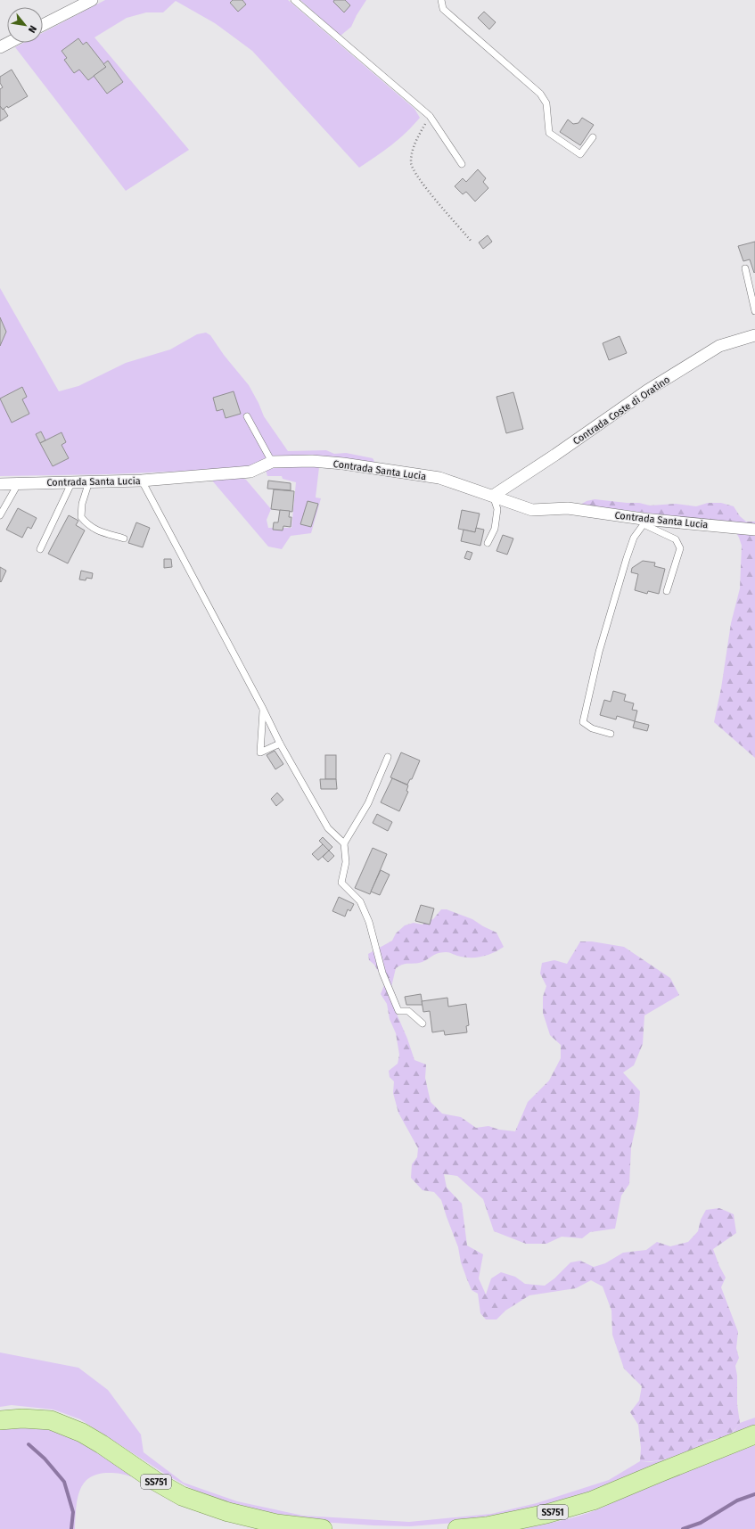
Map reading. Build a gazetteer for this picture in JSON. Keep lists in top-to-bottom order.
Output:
{
  "streets": {
    "main road": ["SS751"],
    "street": ["Contrada Coste di Oratino", "Contrada Santa Lucia"]
  },
  "crossings": [
    ["Contrada Coste di Oratino", "Contrada Santa Lucia"]
  ],
  "north": "bottom right"
}
